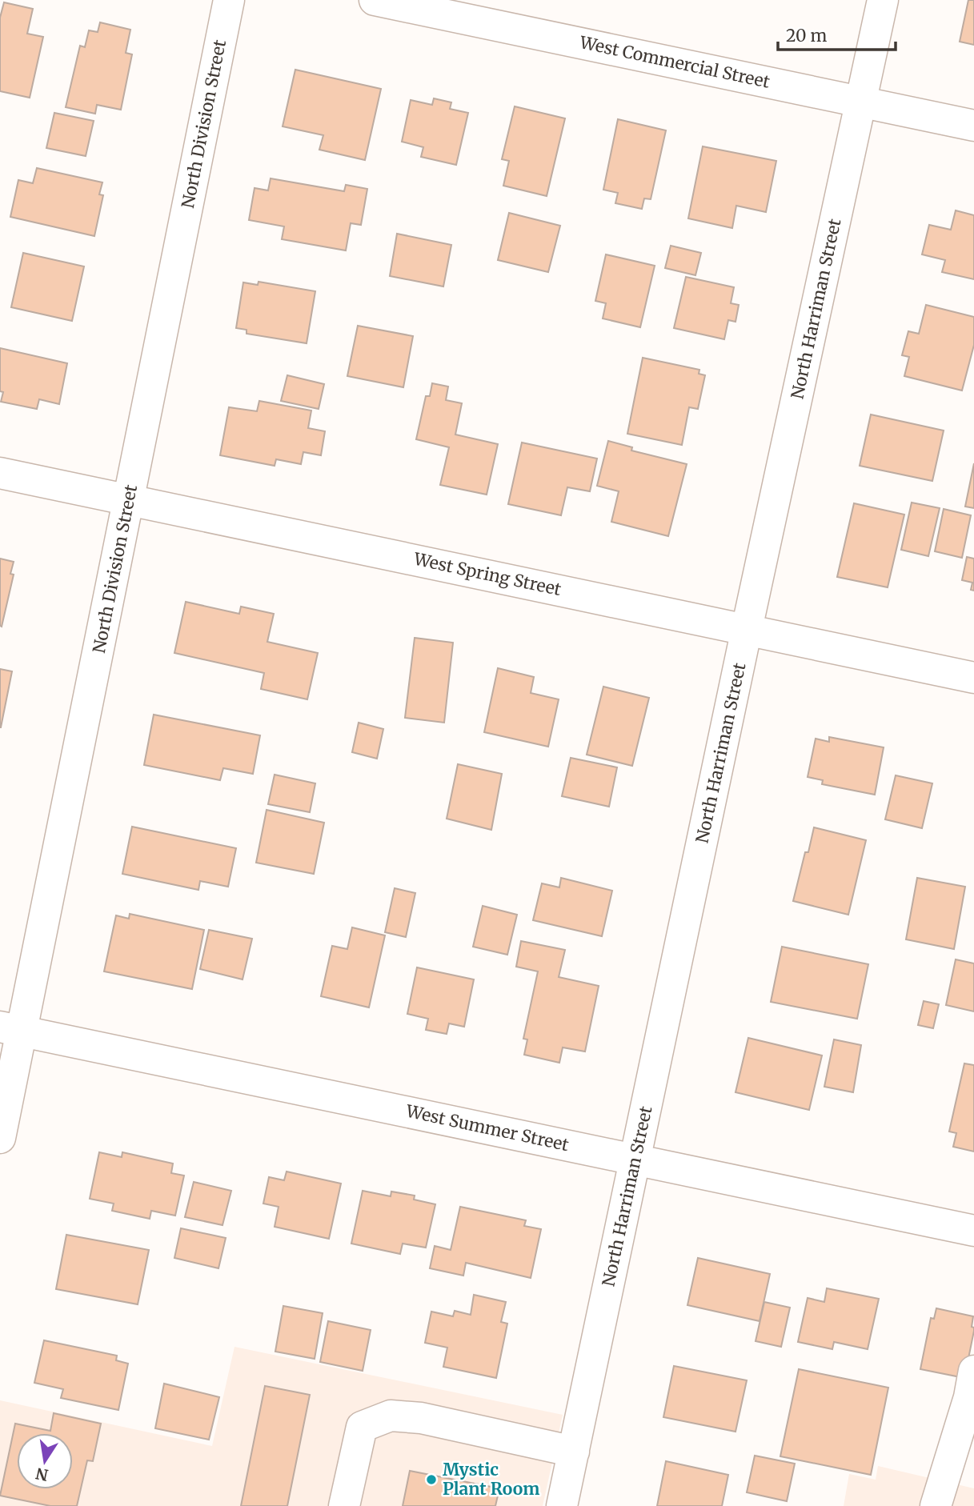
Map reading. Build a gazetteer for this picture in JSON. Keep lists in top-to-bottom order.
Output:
{
  "streets": {
    "street": [
      "West Commercial Street",
      "North Division Street",
      "North Harriman Street",
      "West Spring Street",
      "West Summer Street"
    ]
  },
  "crossings": [
    ["West Commercial Street", "North Harriman Street"],
    ["North Division Street", "West Spring Street"],
    ["North Division Street", "West Summer Street"],
    ["North Harriman Street", "West Spring Street"],
    ["North Harriman Street", "West Summer Street"]
  ],
  "places": ["Mystic Plant Room"],
  "scale_bar": "20 m",
  "north": "bottom"
}
